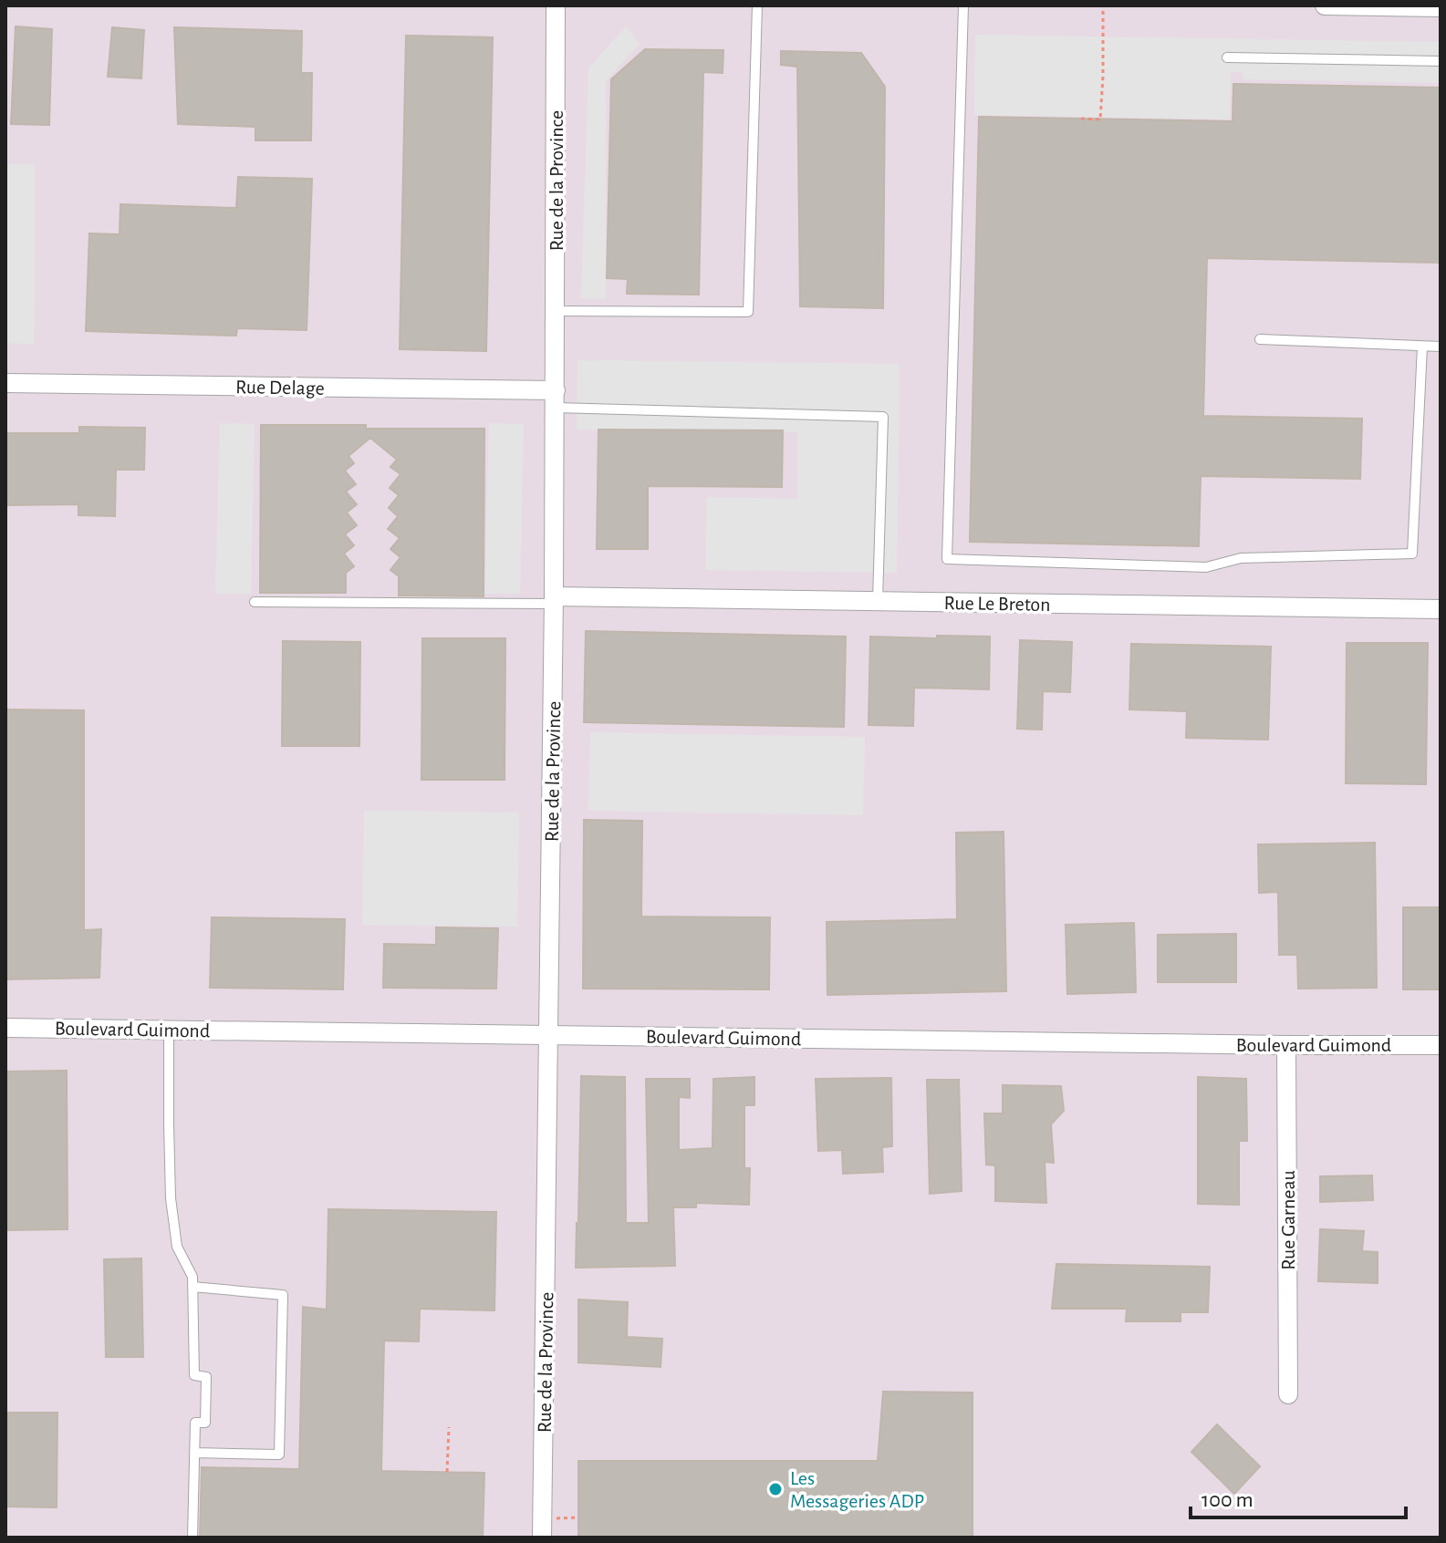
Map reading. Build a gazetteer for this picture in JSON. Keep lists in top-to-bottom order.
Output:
{
  "streets": {
    "street": [
      "Rue de la Province",
      "Rue Delage",
      "Rue Le Breton",
      "Boulevard Guimond",
      "Rue Garneau"
    ]
  },
  "crossings": [
    ["Rue de la Province", "Rue Delage"],
    ["Rue de la Province", "Rue Le Breton"],
    ["Rue de la Province", "Boulevard Guimond"],
    ["Boulevard Guimond", "Rue Garneau"]
  ],
  "places": ["Les Messageries ADP"],
  "scale_bar": "100 m"
}
